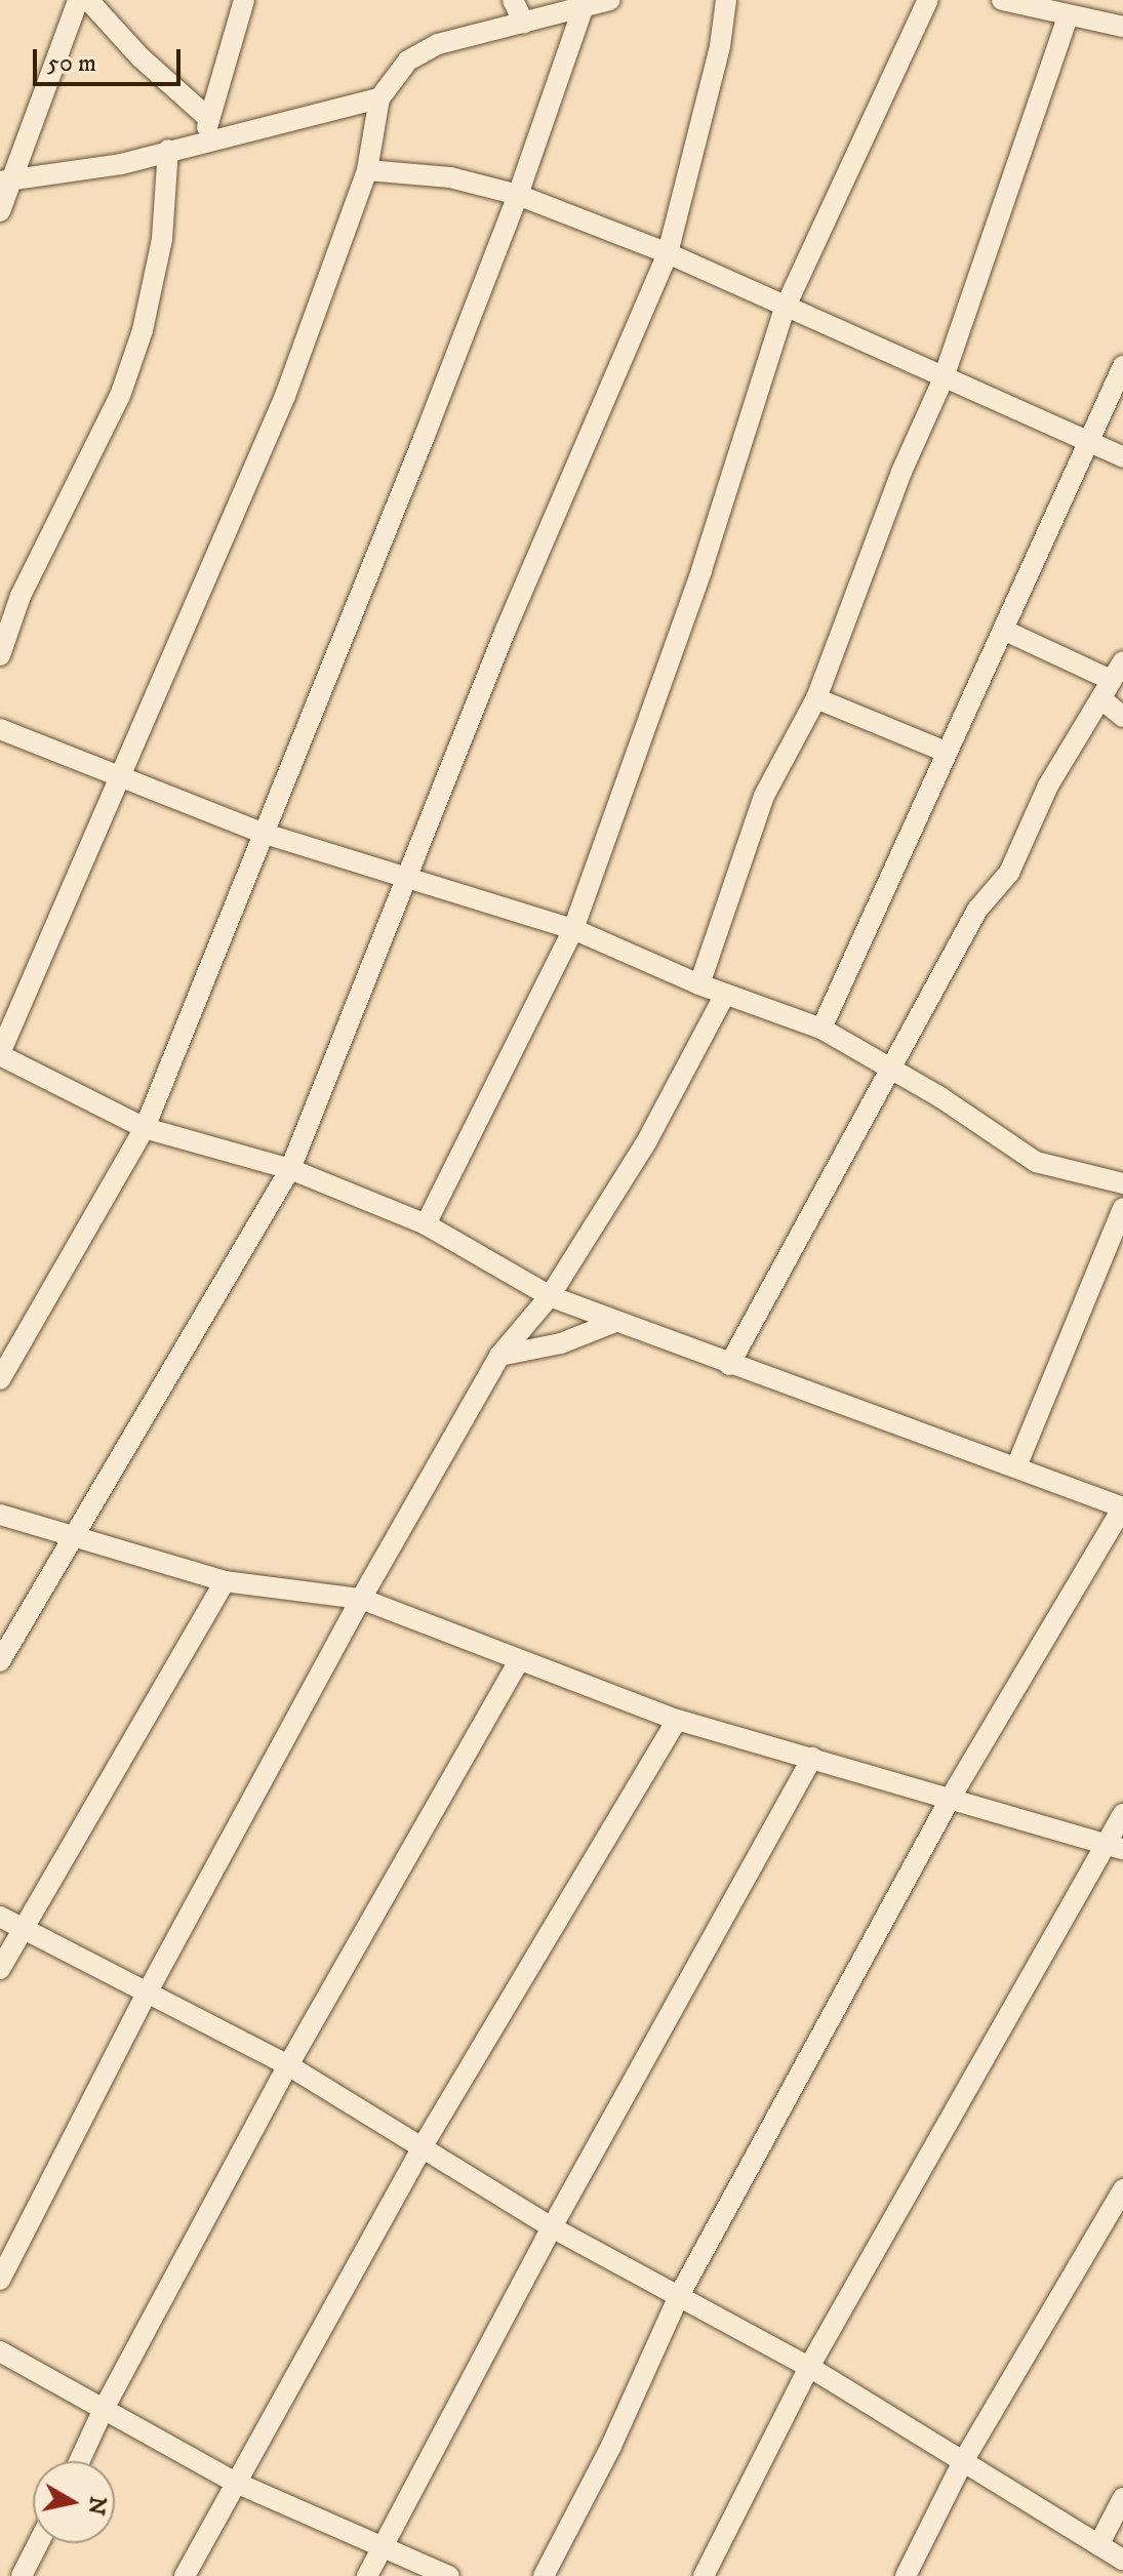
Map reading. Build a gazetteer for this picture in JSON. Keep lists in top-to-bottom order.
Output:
{
  "scale_bar": "50 m",
  "north": "right"
}
